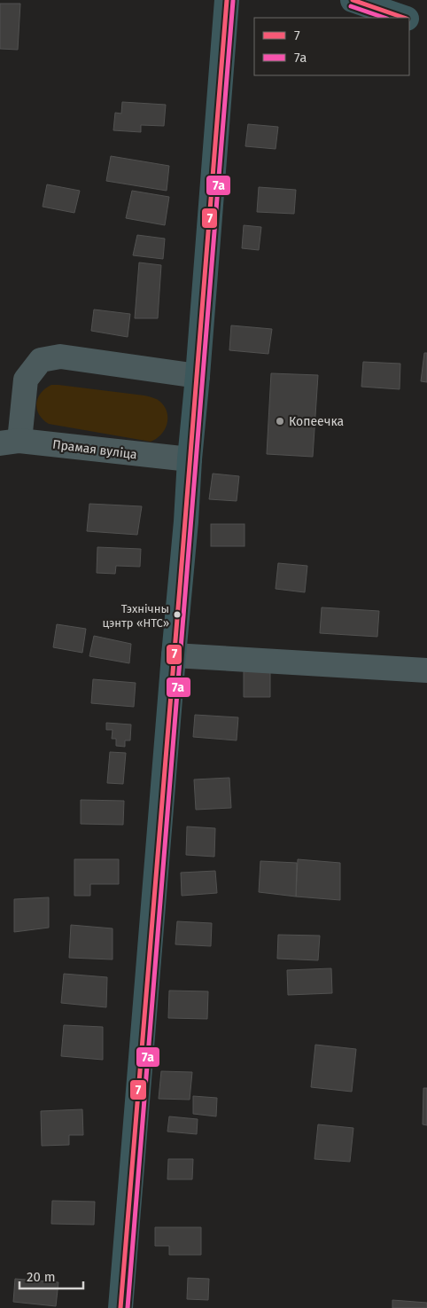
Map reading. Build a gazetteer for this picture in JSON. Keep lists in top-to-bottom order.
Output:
{
  "streets": {
    "street": ["Прамая вуліца"]
  },
  "places": ["Копеечка", "Тэхнічны цэнтр «НТС»"],
  "lines": ["transit line 7", "transit line 7а"],
  "legend": ["7", "7а"],
  "scale_bar": "20 m"
}
